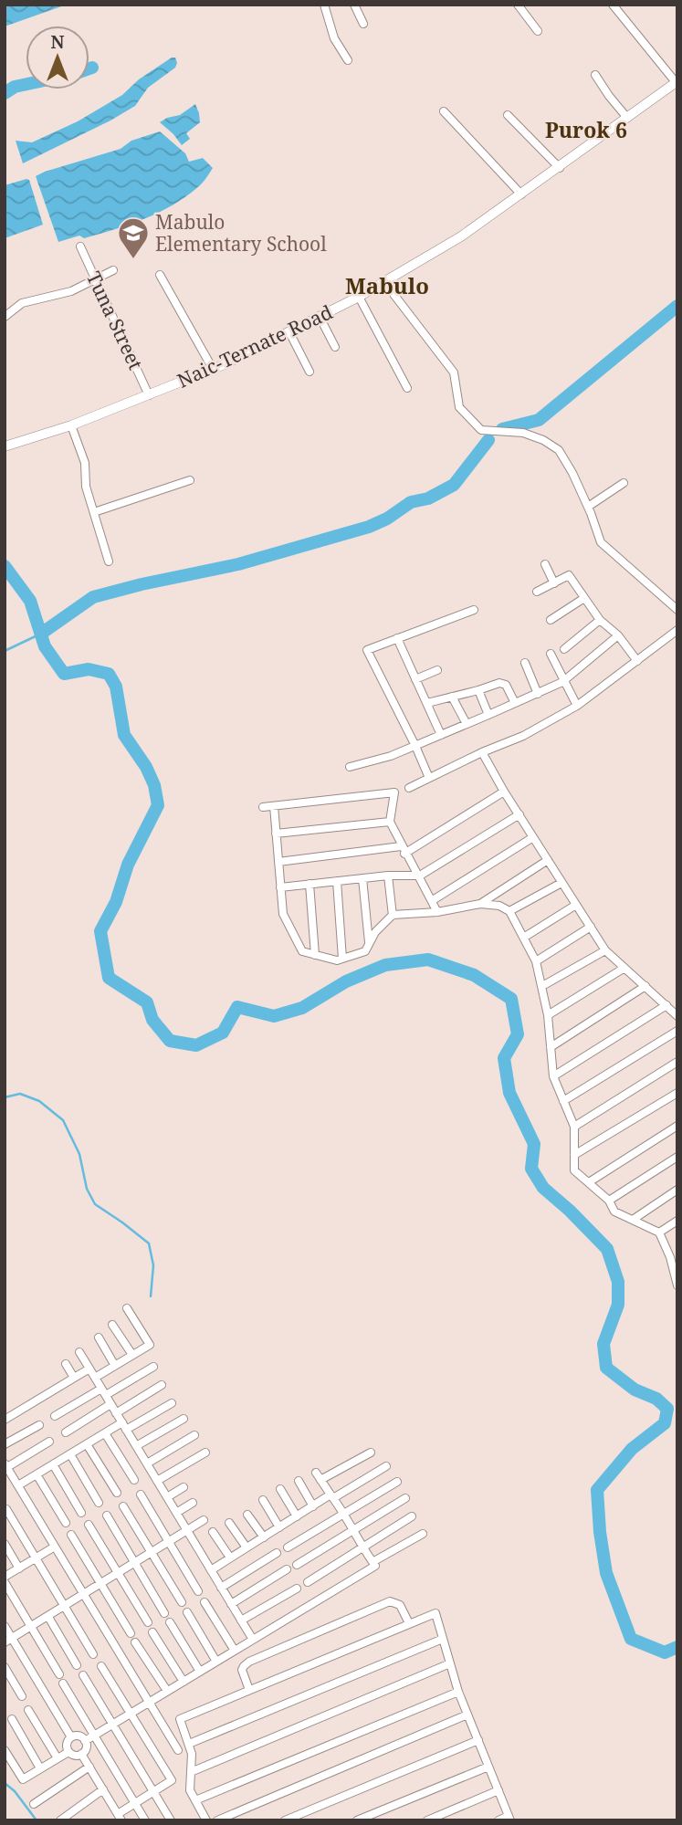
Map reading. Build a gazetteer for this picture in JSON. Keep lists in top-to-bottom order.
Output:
{
  "streets": {
    "main road": ["Naic-Ternate Road"],
    "street": ["Tuna Street"]
  },
  "crossings": [
    ["Tuna Street", "Naic-Ternate Road"]
  ],
  "districts": ["Purok 6", "Mabulo"],
  "places": {
    "school or university": ["Mabulo Elementary School"]
  },
  "north": "top"
}
